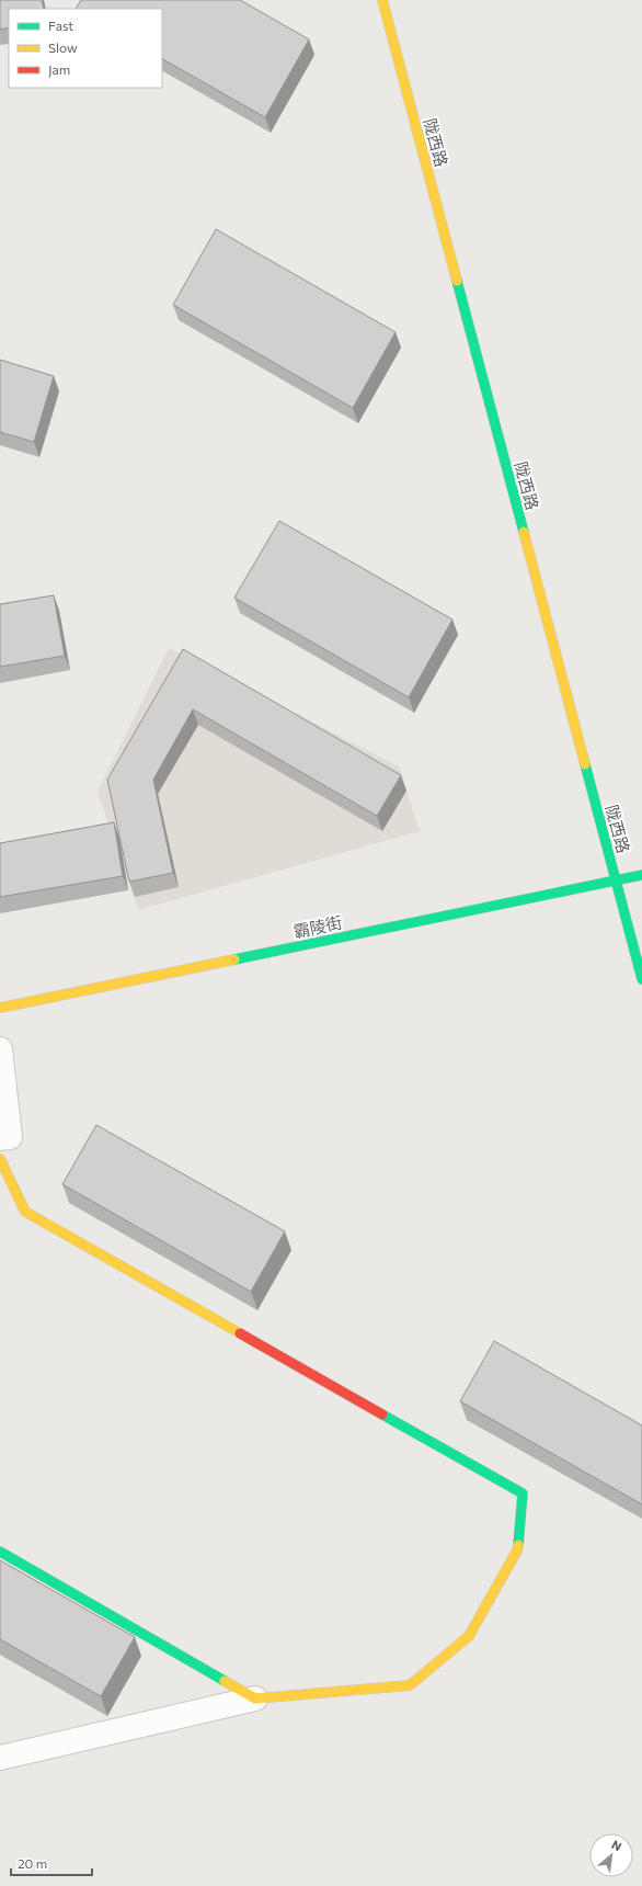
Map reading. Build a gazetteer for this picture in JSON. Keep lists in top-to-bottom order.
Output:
{
  "streets": {
    "street": ["陇西路", "霸陵街"]
  },
  "crossings": [
    ["陇西路", "霸陵街"]
  ],
  "legend": ["Fast", "Slow", "Jam"],
  "scale_bar": "20 m",
  "north": "top right"
}
